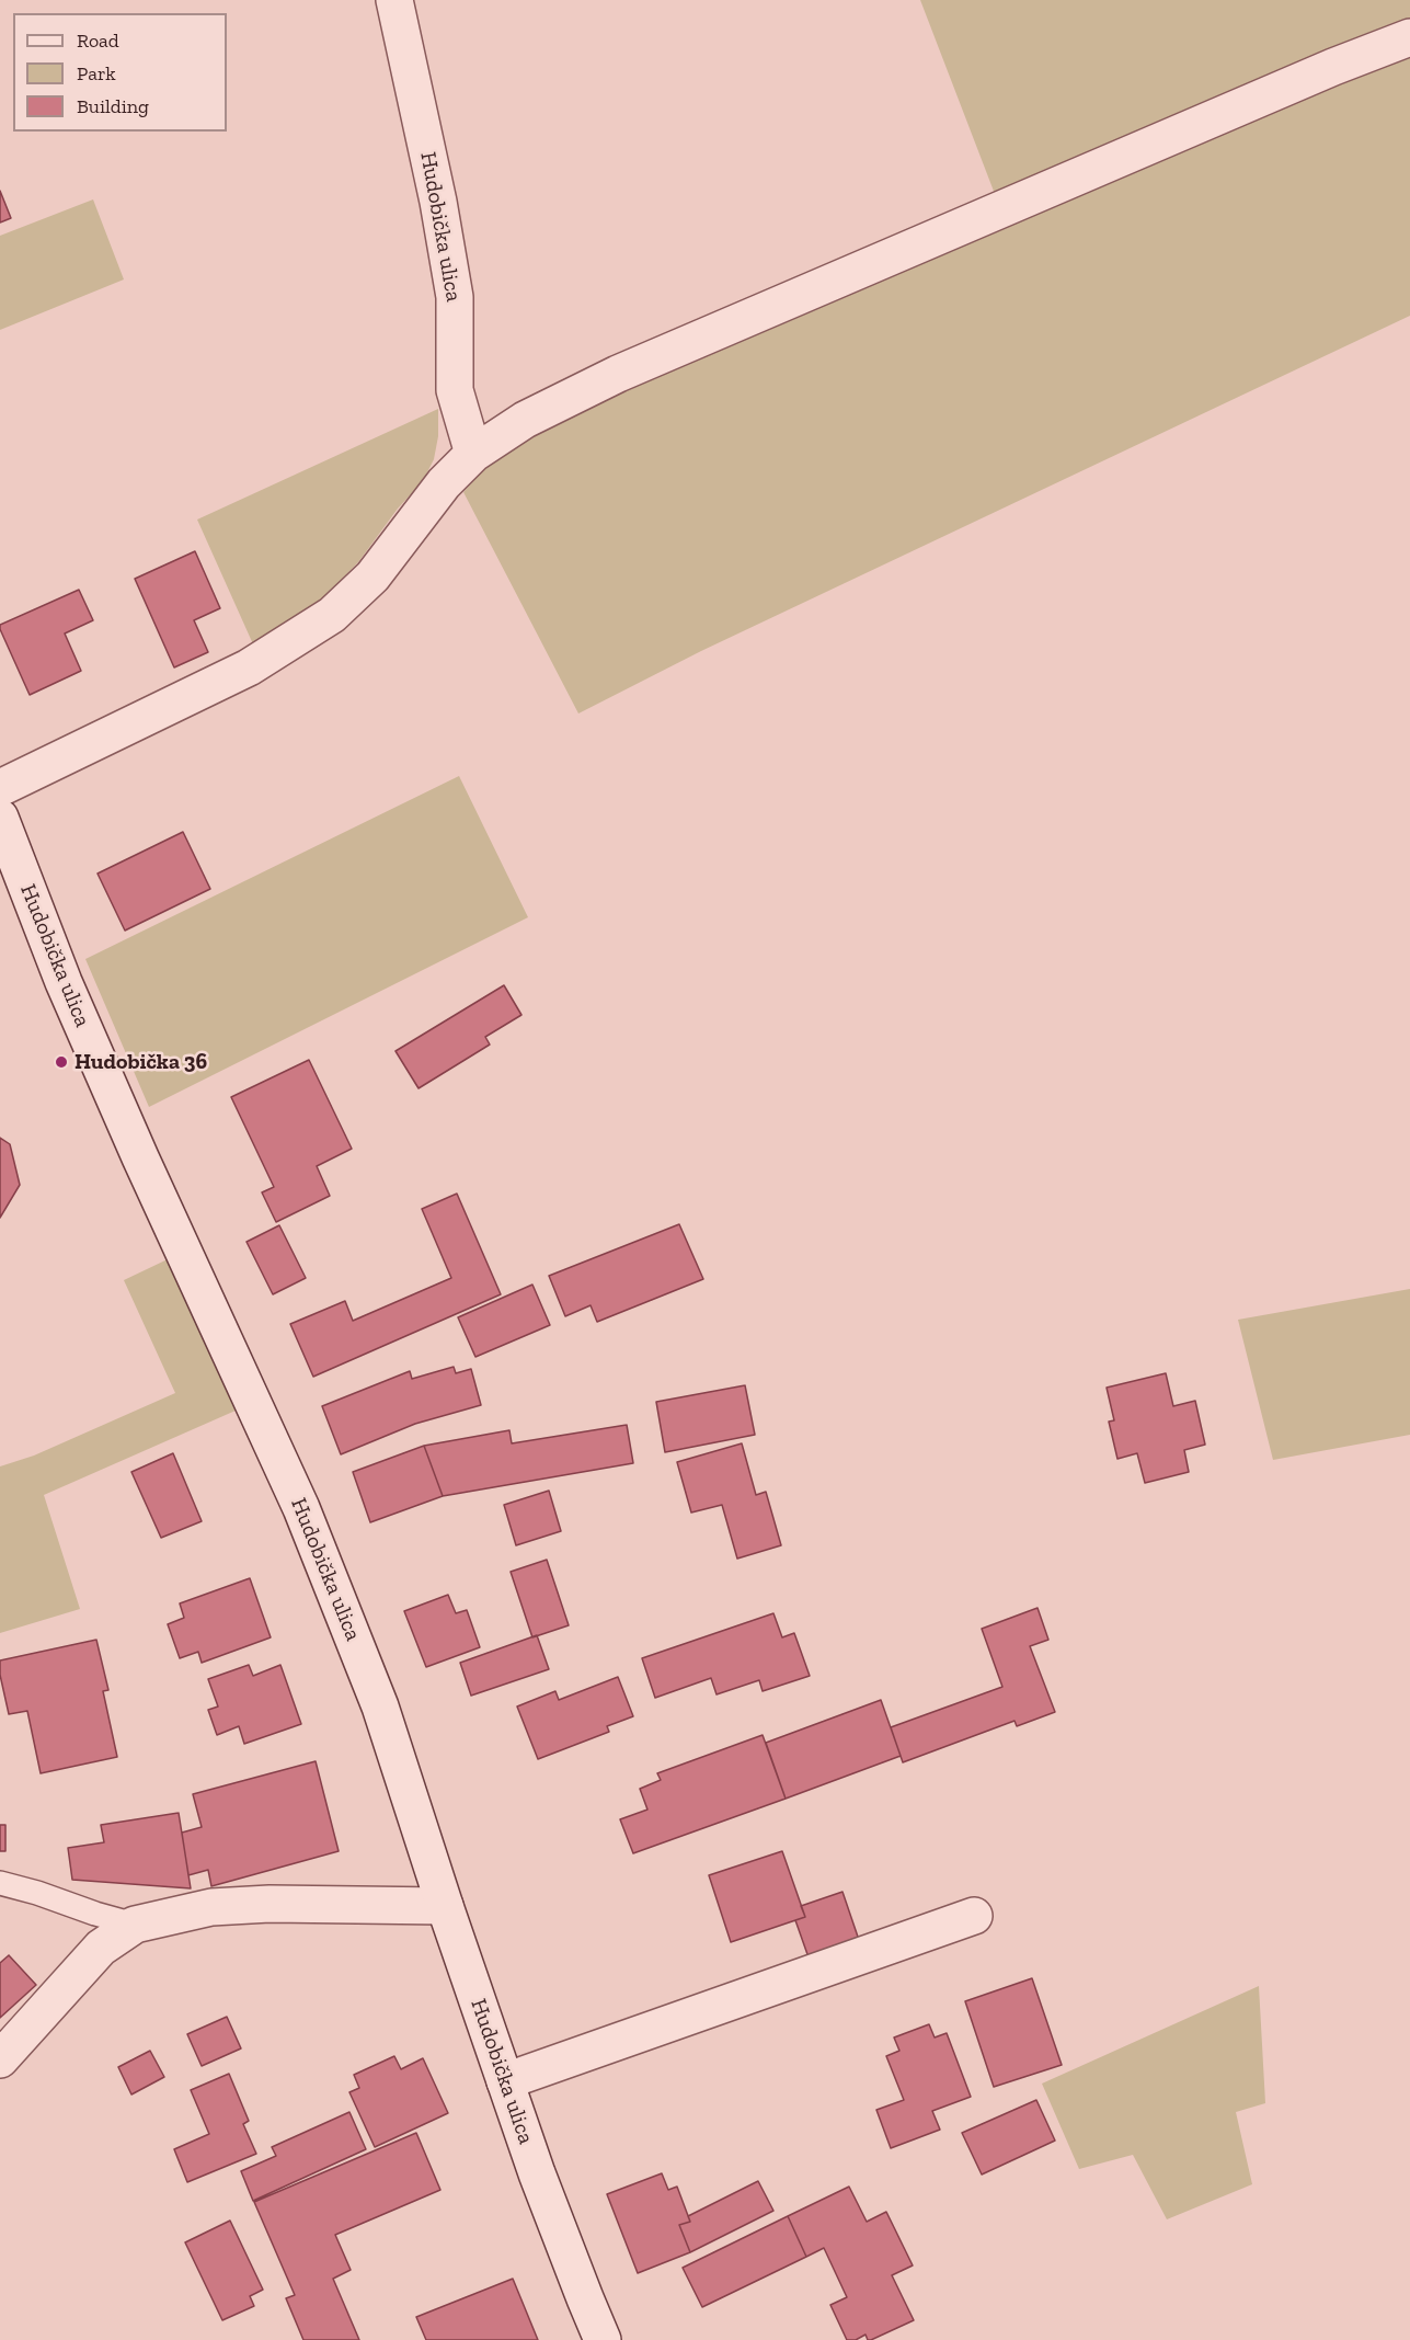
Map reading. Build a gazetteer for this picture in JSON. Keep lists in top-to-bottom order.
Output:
{
  "streets": {
    "street": ["Hudobička ulica"]
  },
  "places": ["Hudobička 36"],
  "legend": ["Road", "Park", "Building"]
}
